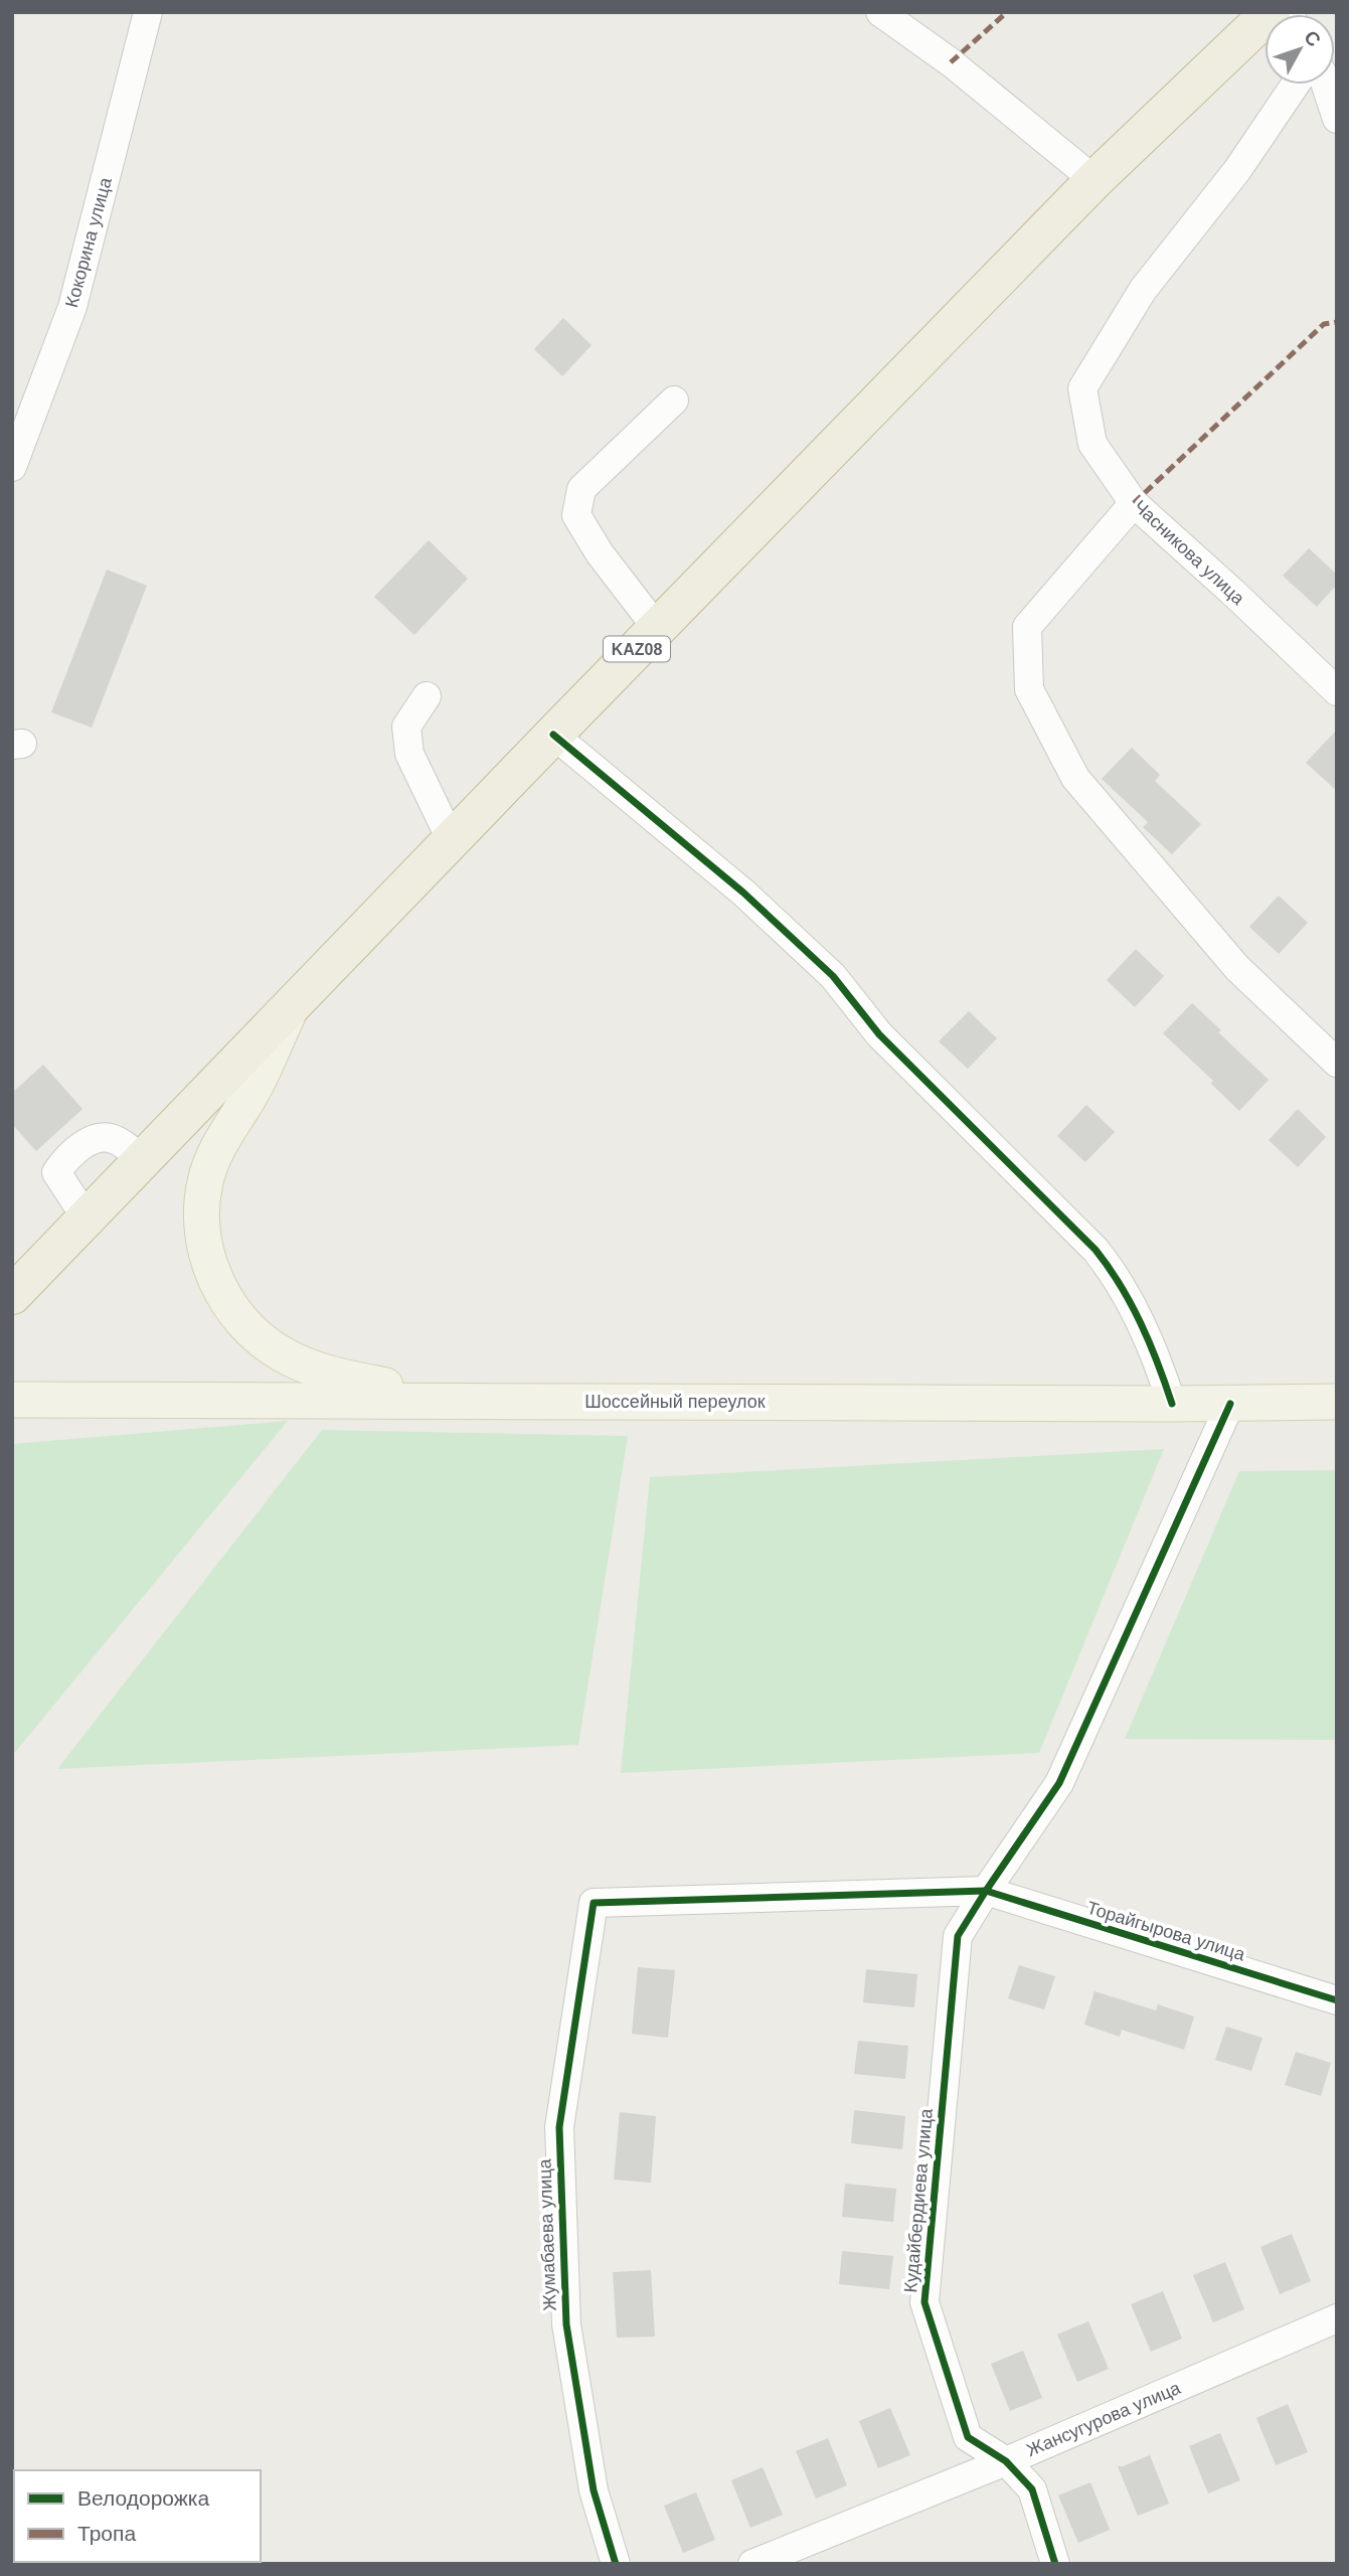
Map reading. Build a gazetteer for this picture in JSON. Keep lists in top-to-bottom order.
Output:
{
  "streets": {
    "highway": ["KAZ08"],
    "main road": ["Шоссейный переулок"],
    "street": [
      "Кокорина улица",
      "Часникова улица",
      "Торайгырова улица",
      "Кудайбердиева улица",
      "Жумабаева улица",
      "Жансугурова улица"
    ]
  },
  "crossings": [
    ["Шоссейный переулок", "Кудайбердиева улица"],
    ["Торайгырова улица", "Кудайбердиева улица"],
    ["Торайгырова улица", "Жумабаева улица"],
    ["Кудайбердиева улица", "Жансугурова улица"]
  ],
  "legend": ["Велодорожка", "Тропа"],
  "north": "top right"
}
